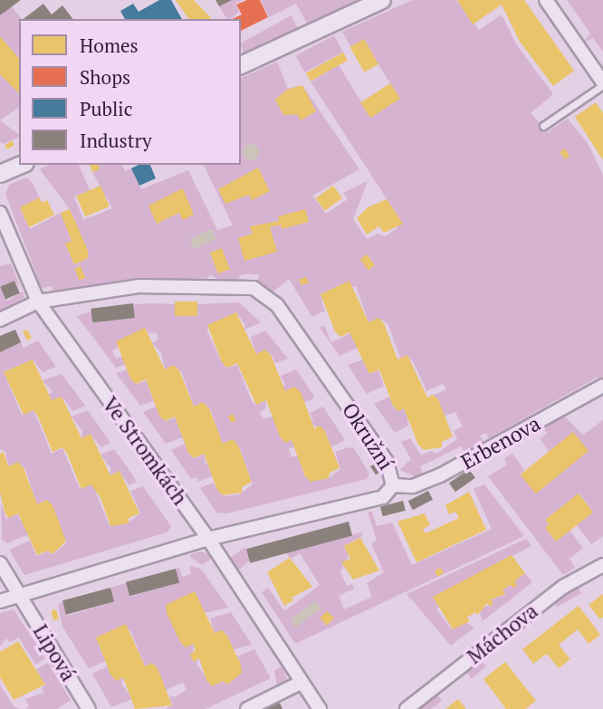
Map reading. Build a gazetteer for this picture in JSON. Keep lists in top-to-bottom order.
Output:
{
  "streets": {
    "street": [
      "Okružní",
      "Erbenova",
      "Ve Stromkách",
      "Máchova",
      "Lipová"
    ]
  },
  "crossings": [
    ["Okružní", "Erbenova"],
    ["Okružní", "Ve Stromkách"],
    ["Okružní", "Lipová"]
  ],
  "legend": [
    "Homes",
    "Shops",
    "Public",
    "Industry"
  ]
}
